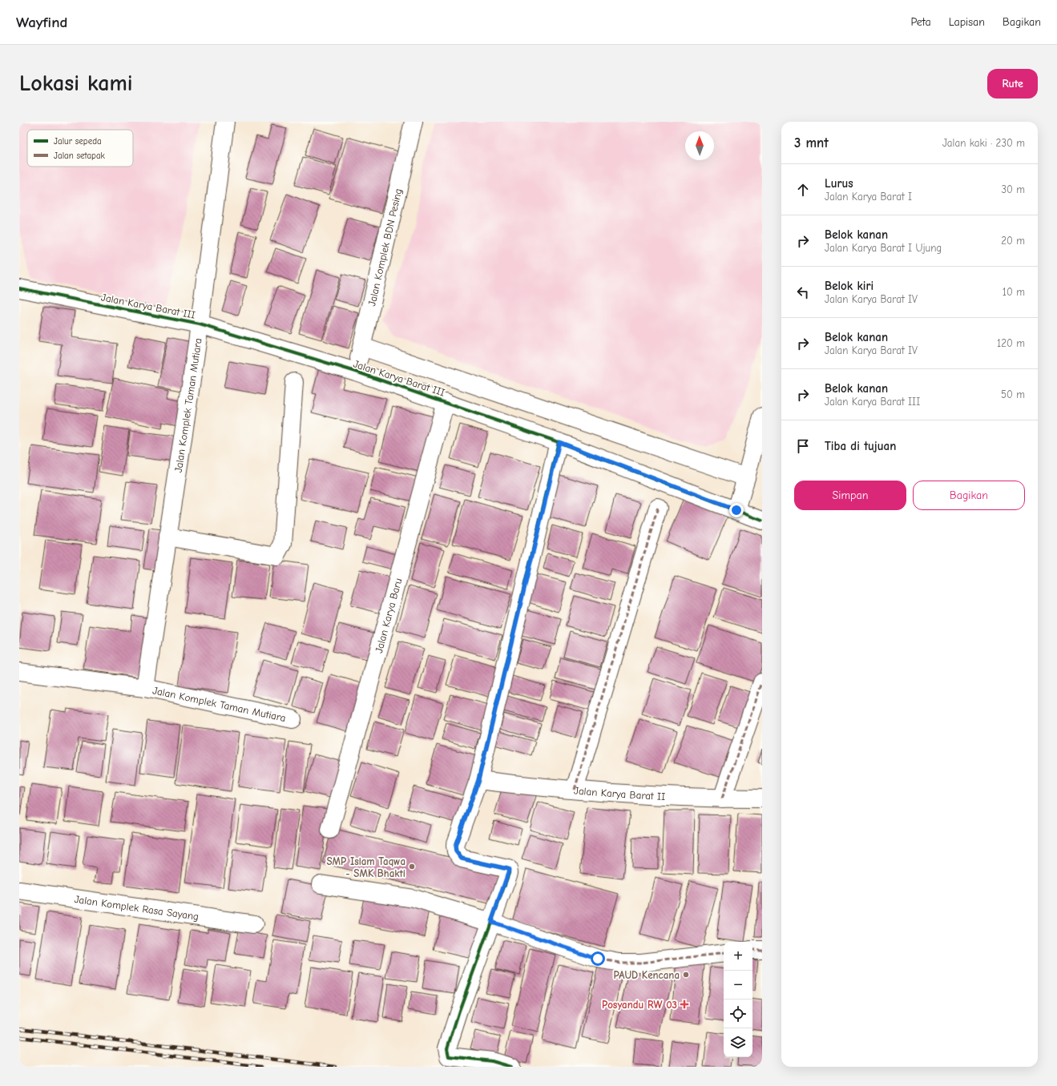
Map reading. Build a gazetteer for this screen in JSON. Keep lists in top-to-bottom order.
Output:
{
  "streets": {
    "street": [
      "Jalan Komplek BDN Pesing",
      "Jalan Karya Barat III",
      "Jalan Komplek Taman Mutiara",
      "Jalan Karya Baru",
      "Jalan Karya Barat II",
      "Jalan Komplek Rasa Sayang"
    ]
  },
  "crossings": [
    ["Jalan Komplek BDN Pesing", "Jalan Karya Barat III"],
    ["Jalan Karya Barat III", "Jalan Komplek Taman Mutiara"],
    ["Jalan Karya Barat III", "Jalan Karya Baru"]
  ],
  "places": {
    "other": ["SMP Islam Taqwa - SMK Bhakti", "PAUD Kencana"],
    "health": ["Posyandu RW 03"]
  },
  "legend": ["Jalur sepeda", "Jalan setapak"],
  "north": "top",
  "page": {
    "header": "Wayfind",
    "nav": ["Peta", "Lapisan", "Bagikan"],
    "buttons": [
      "Rute",
      ["Simpan", "Bagikan"]
    ],
    "title": "Lokasi kami",
    "heading": ["3 mnt", "Jalan kaki · 230 m"],
    "list": [
      ["Lurus", "Jalan Karya Barat I", "30 m"],
      ["Belok kanan", "Jalan Karya Barat I Ujung", "20 m"],
      ["Belok kiri", "Jalan Karya Barat IV", "10 m"],
      ["Belok kanan", "Jalan Karya Barat IV", "120 m"],
      ["Belok kanan", "Jalan Karya Barat III", "50 m"],
      "Tiba di tujuan"
    ],
    "map_buttons": ["+", "−"]
  }
}
